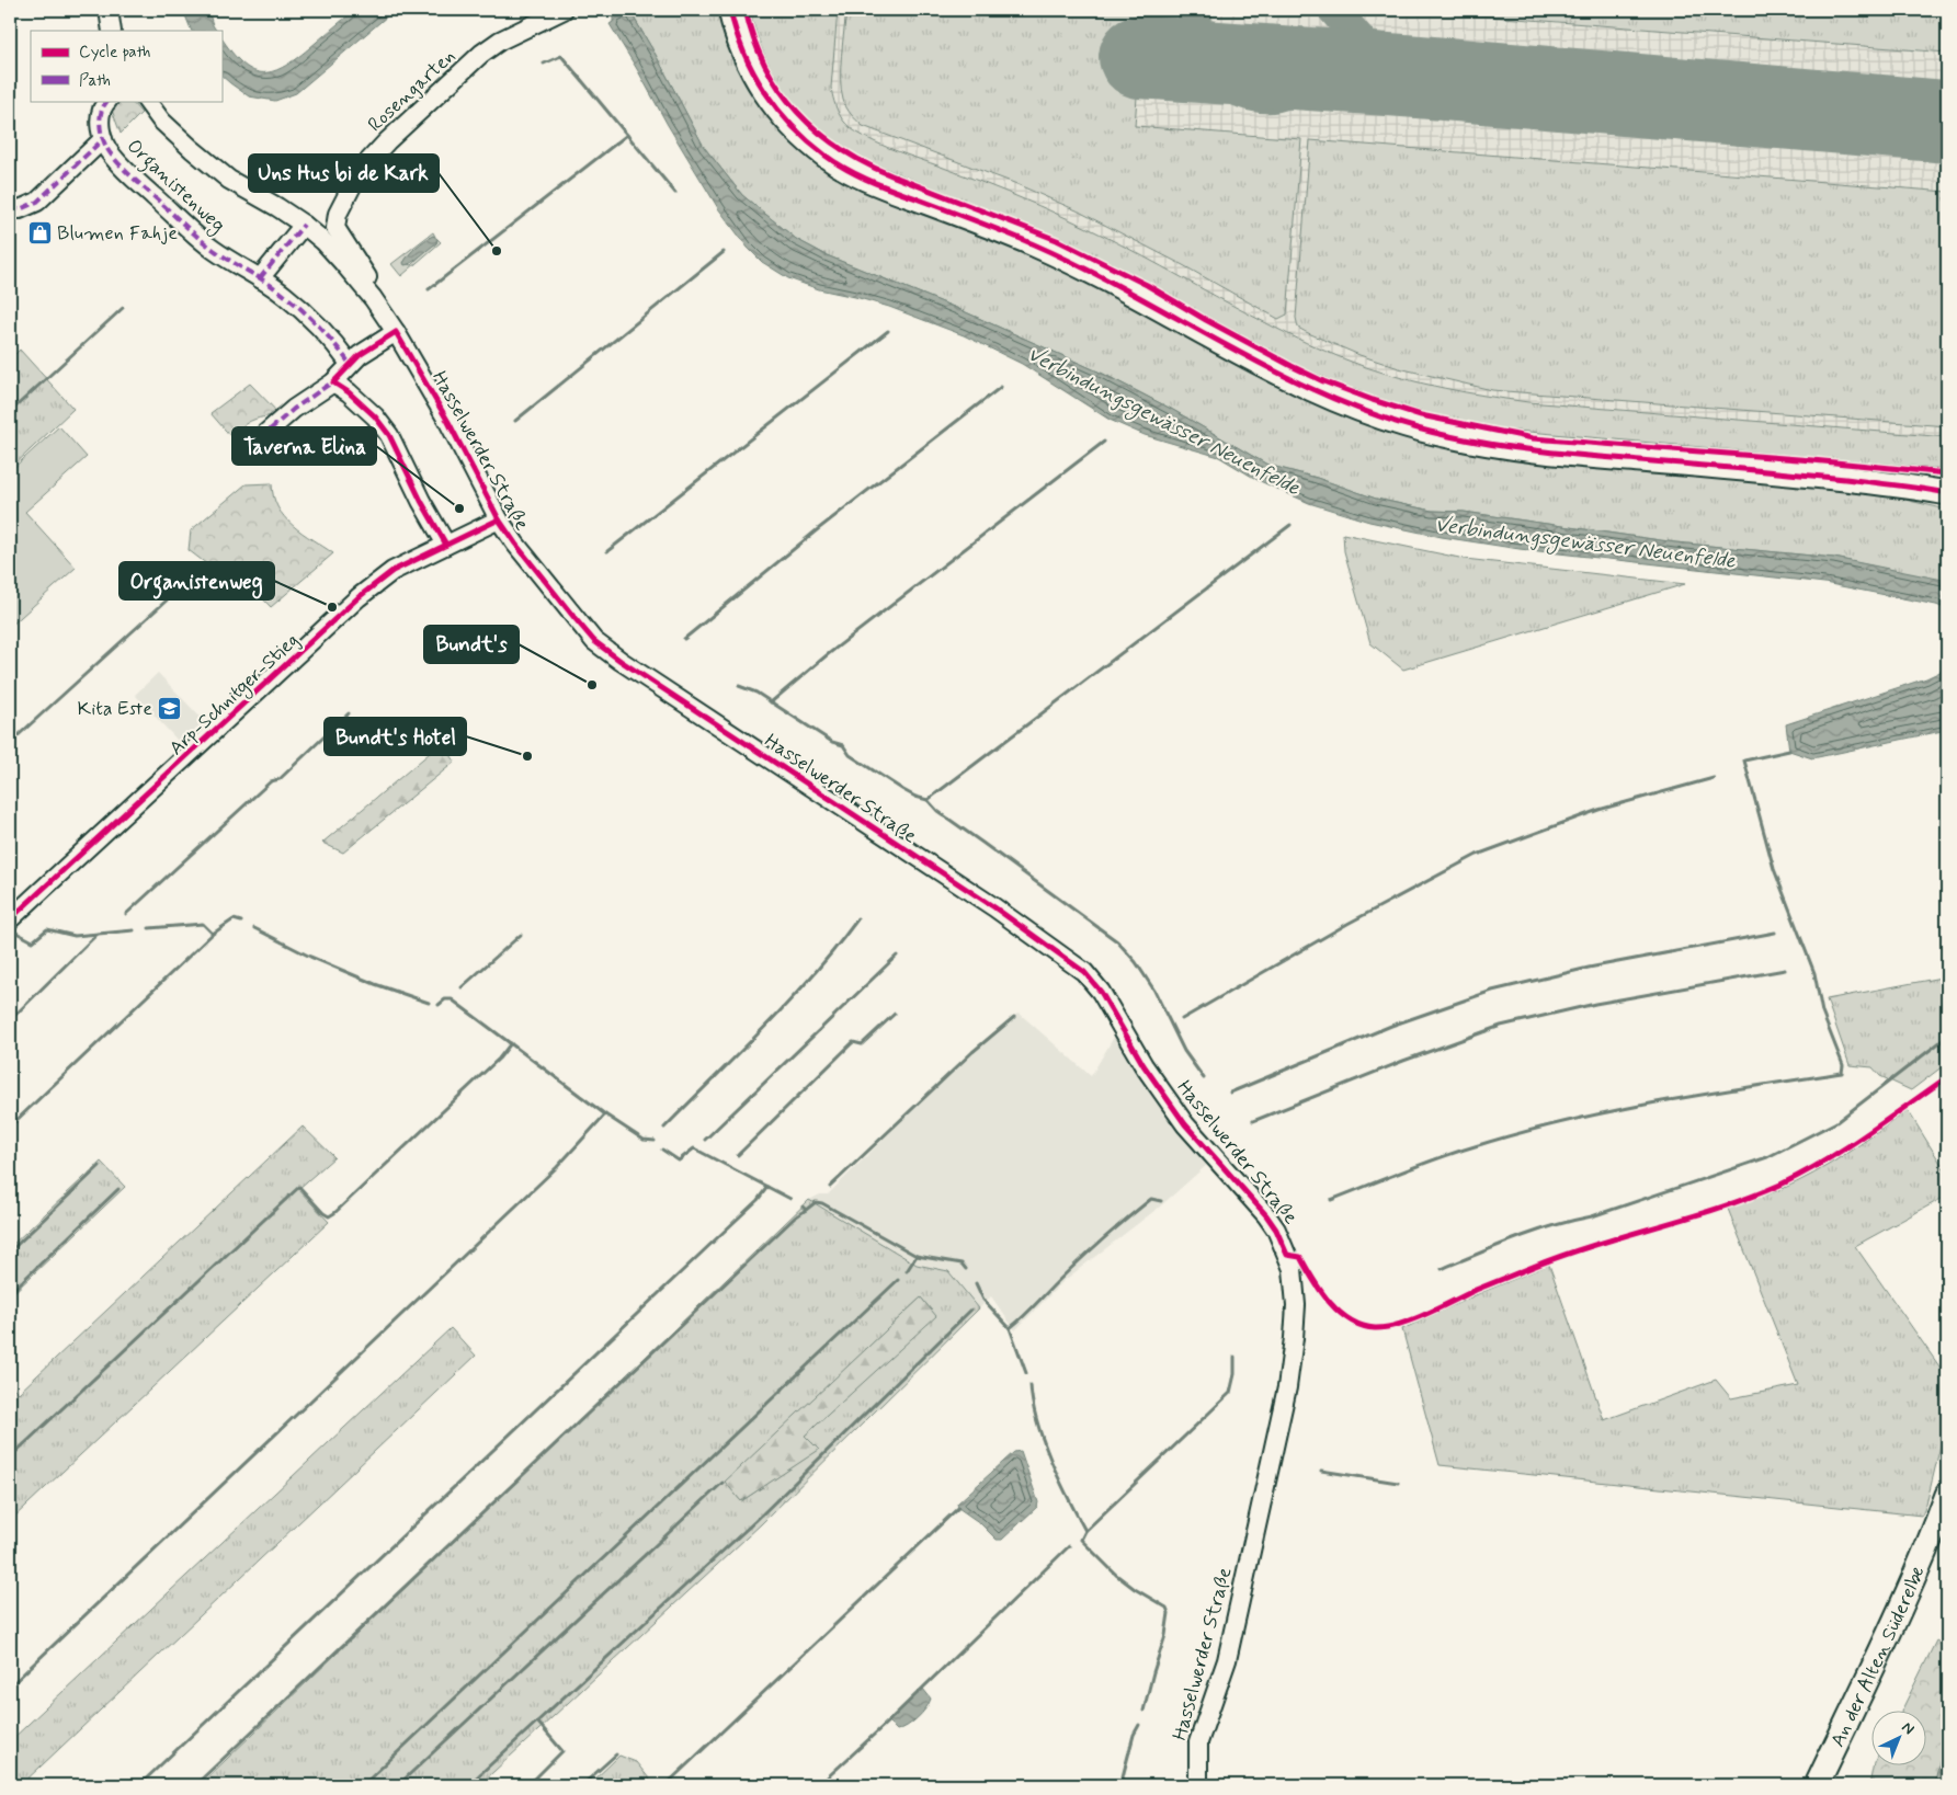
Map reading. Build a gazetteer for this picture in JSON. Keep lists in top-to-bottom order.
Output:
{
  "streets": {
    "main road": ["An der Alten Süderelbe"],
    "street": [
      "Rosengarten",
      "Organistenweg",
      "Hasselwerder Straße",
      "Arp-Schnitger-Stieg"
    ]
  },
  "crossings": [
    ["Rosengarten", "Hasselwerder Straße"],
    ["Hasselwerder Straße", "Arp-Schnitger-Stieg"]
  ],
  "water": ["Verbindungsgewässer Neuenfelde"],
  "places": {
    "shop": ["Blumen Fahje"],
    "other": [
      "Uns Hus bi de Kark",
      "Taverna Elina",
      "Organistenweg",
      "Bundt's",
      "Bundt's Hotel"
    ],
    "school or university": ["Kita Este"]
  },
  "legend": ["Cycle path", "Path"],
  "north": "top right"
}
